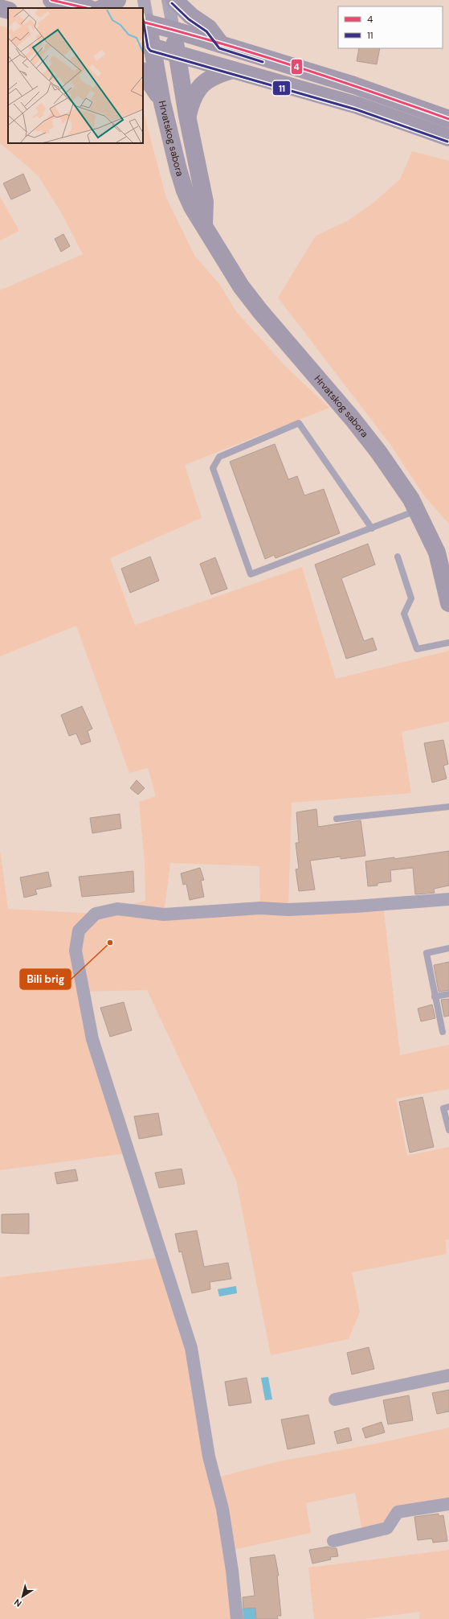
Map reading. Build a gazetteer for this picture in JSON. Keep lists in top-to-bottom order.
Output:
{
  "streets": {
    "main road": ["Hrvatskog sabora"]
  },
  "places": ["Bili brig"],
  "lines": ["transit line 4", "transit line 11"],
  "legend": ["4", "11"],
  "north": "bottom left"
}
